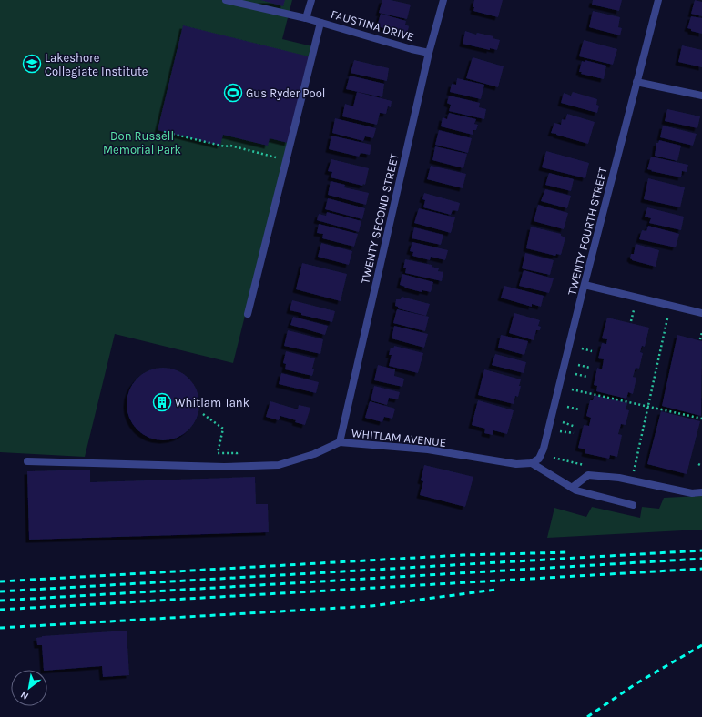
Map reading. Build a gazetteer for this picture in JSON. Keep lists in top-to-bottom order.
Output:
{
  "streets": {
    "street": [
      "FAUSTINA DRIVE",
      "TWENTY SECOND STREET",
      "TWENTY FOURTH STREET",
      "WHITLAM AVENUE"
    ]
  },
  "crossings": [
    ["FAUSTINA DRIVE", "TWENTY SECOND STREET"],
    ["TWENTY SECOND STREET", "WHITLAM AVENUE"],
    ["TWENTY FOURTH STREET", "WHITLAM AVENUE"]
  ],
  "parks": ["Don Russell Memorial Park"],
  "places": {
    "school or university": ["Lakeshore Collegiate Institute"],
    "sports": ["Gus Ryder Pool"],
    "building": ["Whitlam Tank"]
  },
  "north": "bottom left"
}
